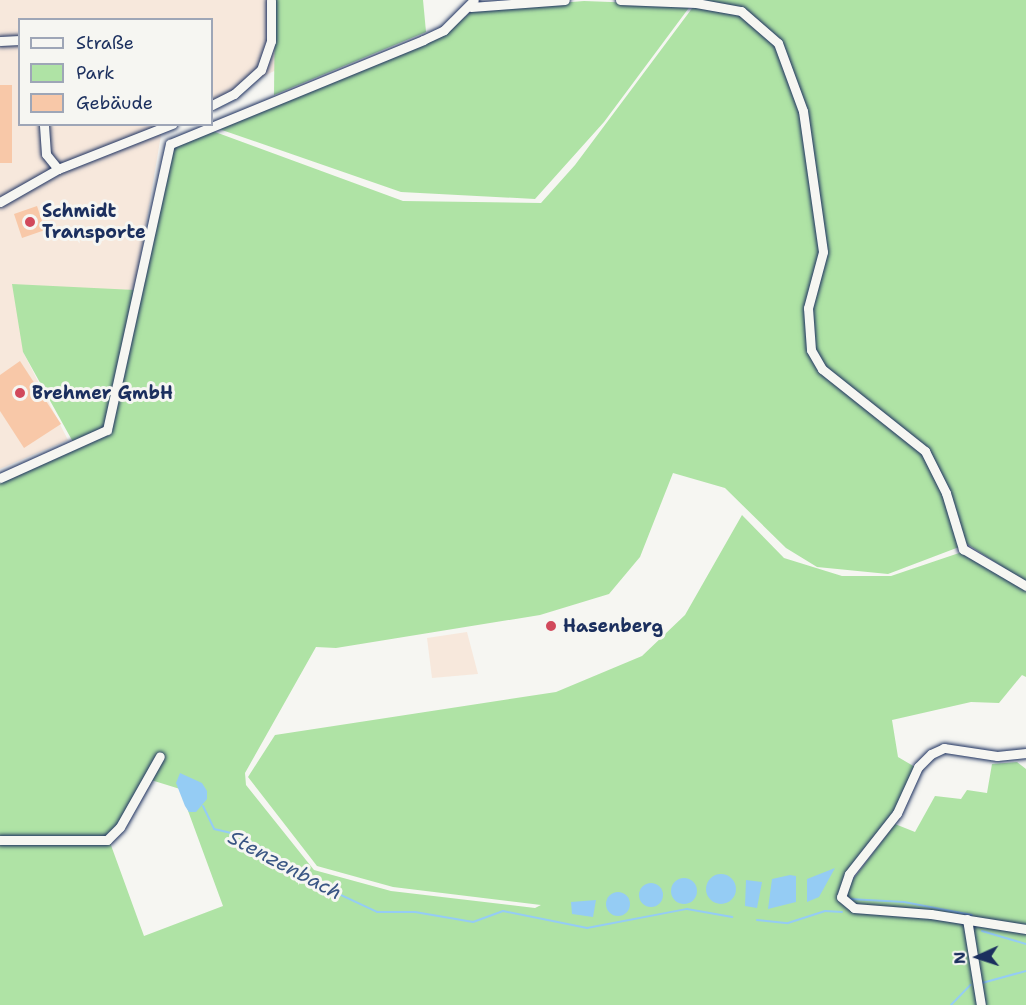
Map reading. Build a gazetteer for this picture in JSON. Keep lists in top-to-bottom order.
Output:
{
  "water": ["Stenzenbach"],
  "places": ["Schmidt Transporte", "Brehmer GmbH", "Hasenberg"],
  "legend": ["Straße", "Park", "Gebäude"],
  "north": "left"
}
